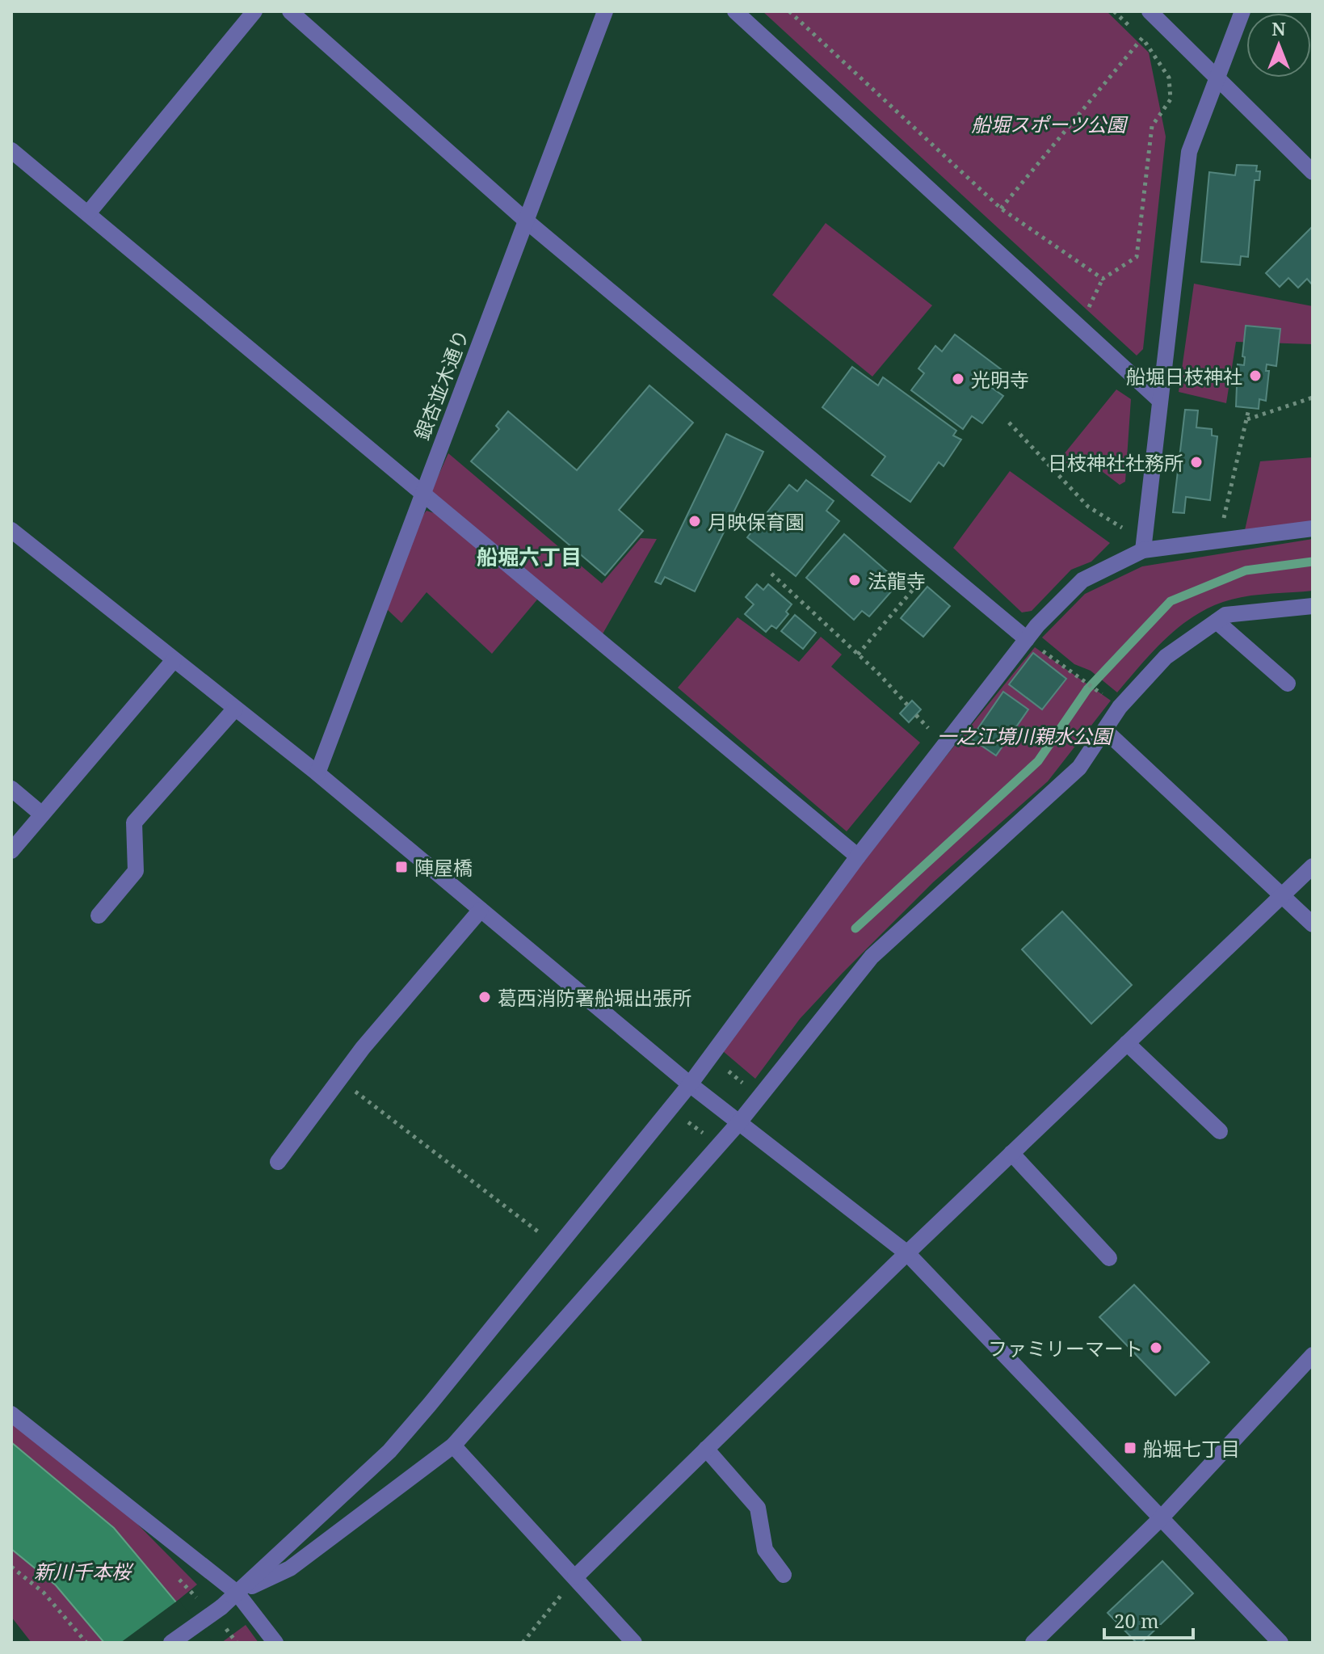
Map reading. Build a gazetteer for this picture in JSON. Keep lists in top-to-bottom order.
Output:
{
  "streets": {
    "street": ["銀杏並木通り"]
  },
  "districts": ["船堀六丁目"],
  "parks": ["船堀スポーツ公園", "一之江境川親水公園", "新川千本桜"],
  "places": {
    "other": [
      "船堀日枝神社",
      "光明寺",
      "日枝神社社務所",
      "月映保育園",
      "法龍寺",
      "葛西消防署船堀出張所",
      "ファミリーマート"
    ],
    "transit": ["陣屋橋", "船堀七丁目"]
  },
  "scale_bar": "20 m",
  "north": "top"
}
